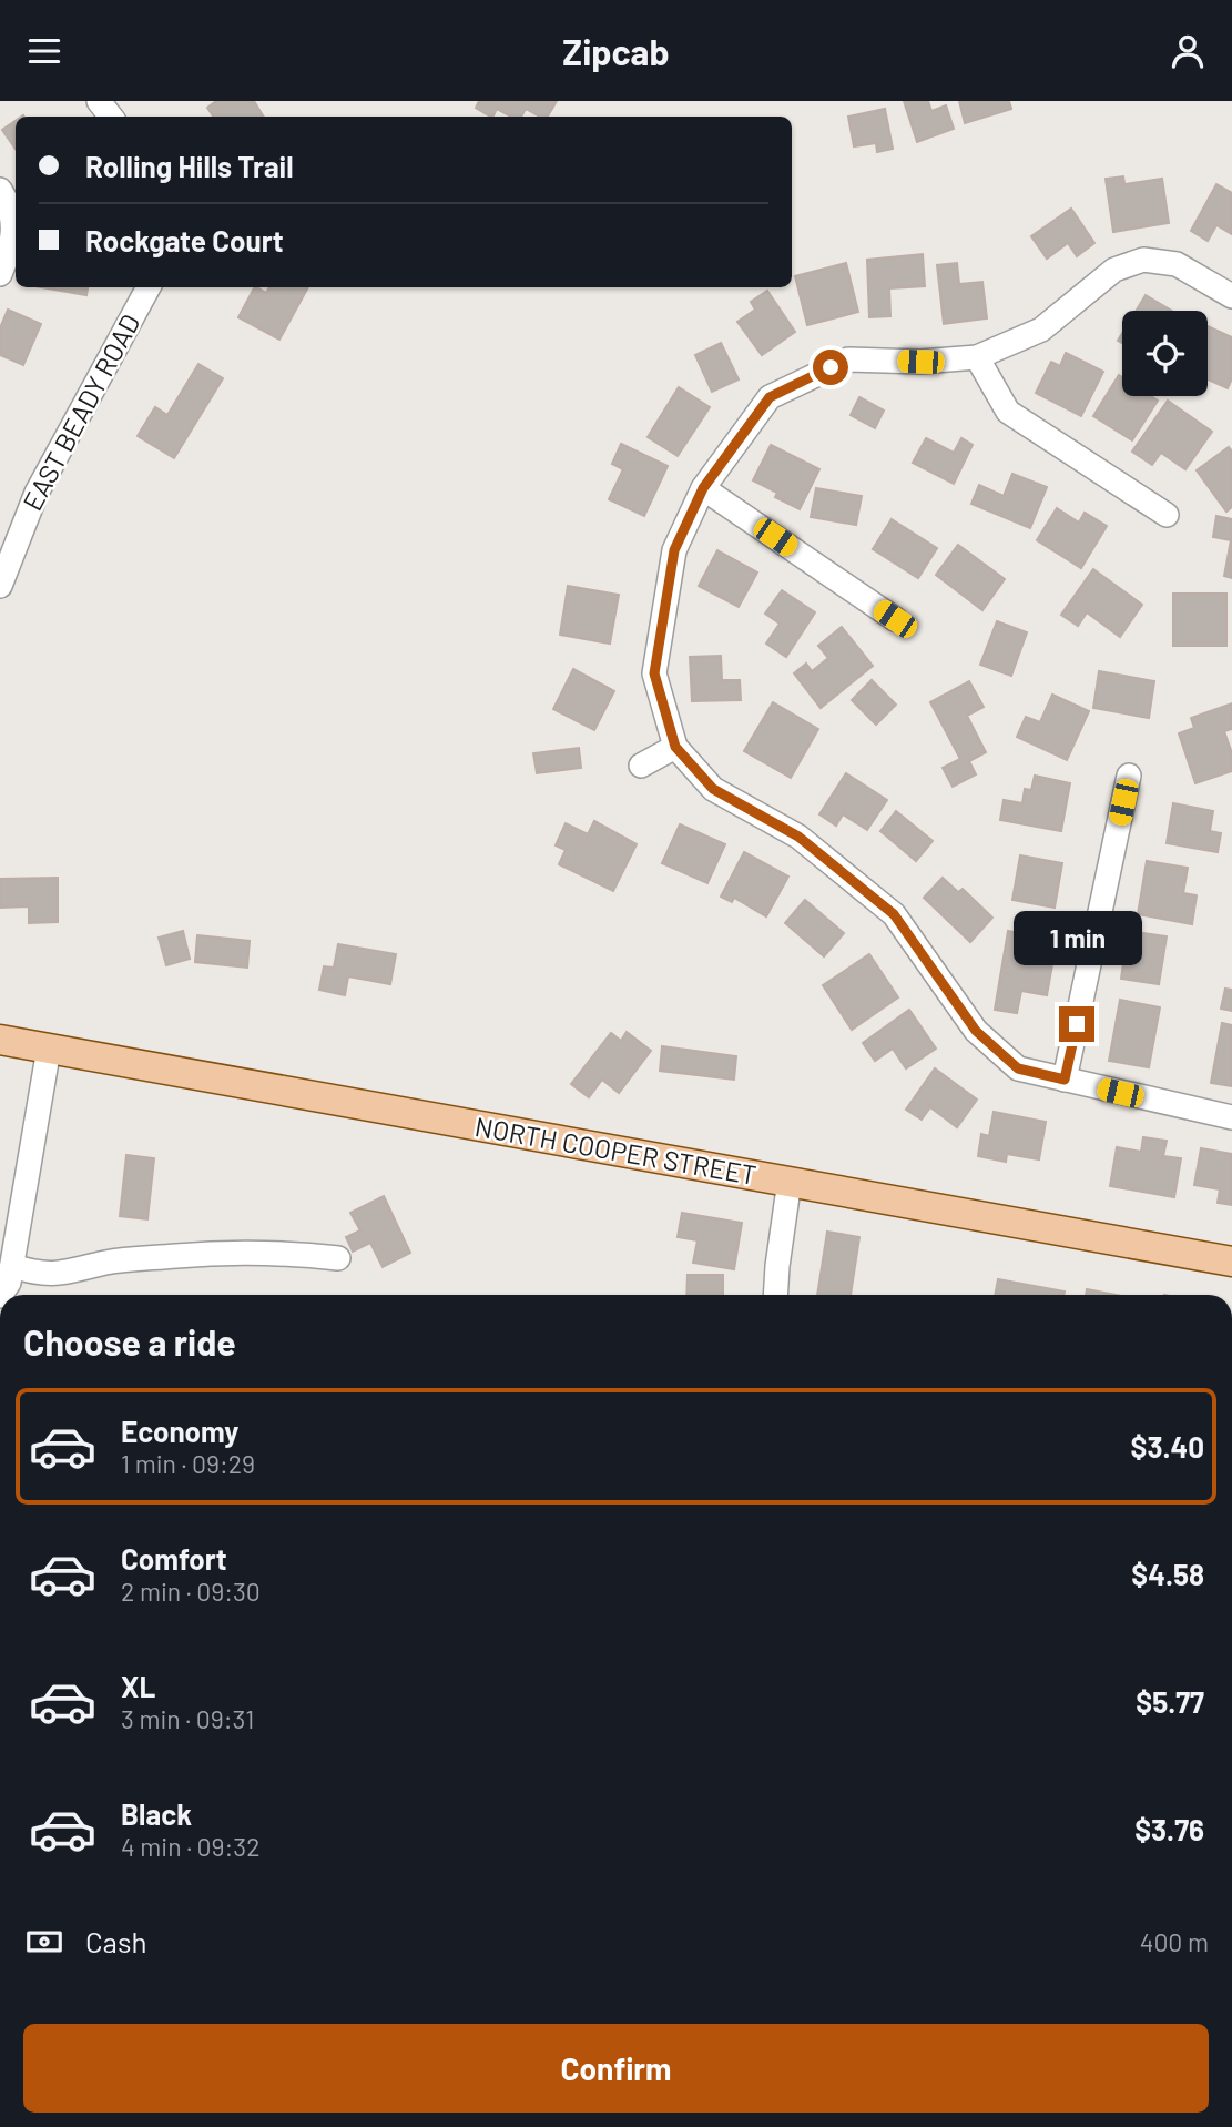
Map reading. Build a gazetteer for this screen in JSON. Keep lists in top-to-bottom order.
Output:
{
  "streets": {
    "main road": ["NORTH COOPER STREET"],
    "street": ["EAST BEADY ROAD"]
  },
  "page": {
    "header": "Zipcab",
    "banner": ["Rolling Hills Trail", "Rockgate Court"],
    "bubble": "1 min",
    "heading": "Choose a ride",
    "list": [
      {
        "name": "Economy",
        "note": "1 min · 09:29",
        "value": "$3.40"
      },
      {
        "name": "Comfort",
        "note": "2 min · 09:30",
        "value": "$4.58"
      },
      {
        "name": "XL",
        "note": "3 min · 09:31",
        "value": "$5.77"
      },
      {
        "name": "Black",
        "note": "4 min · 09:32",
        "value": "$3.76"
      }
    ],
    "pay": ["Cash", "400 m"],
    "buttons": "Confirm"
  }
}
